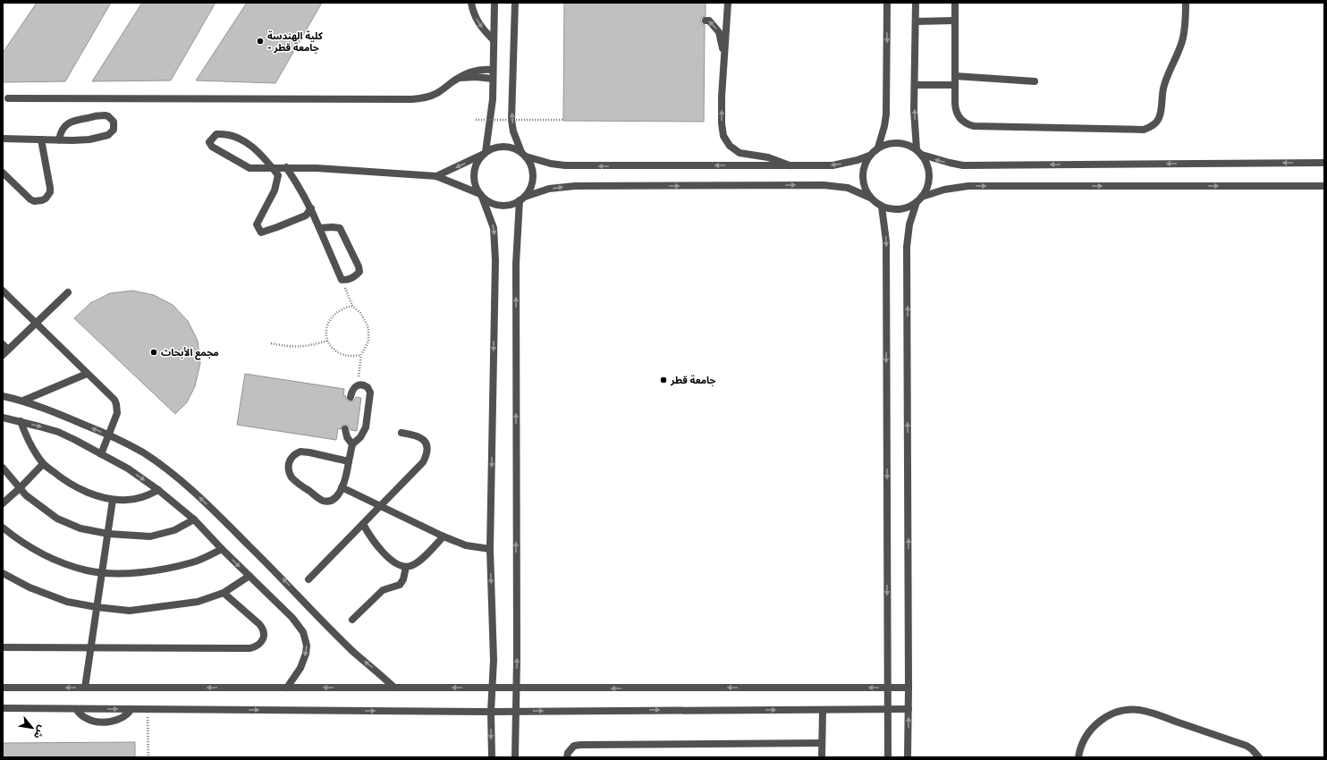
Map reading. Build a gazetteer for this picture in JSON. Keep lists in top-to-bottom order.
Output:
{
  "places": ["كلية الهندسة - جامعة قطر", "مجمع الأبحاث", "جامعة قطر"],
  "north": "bottom right"
}
